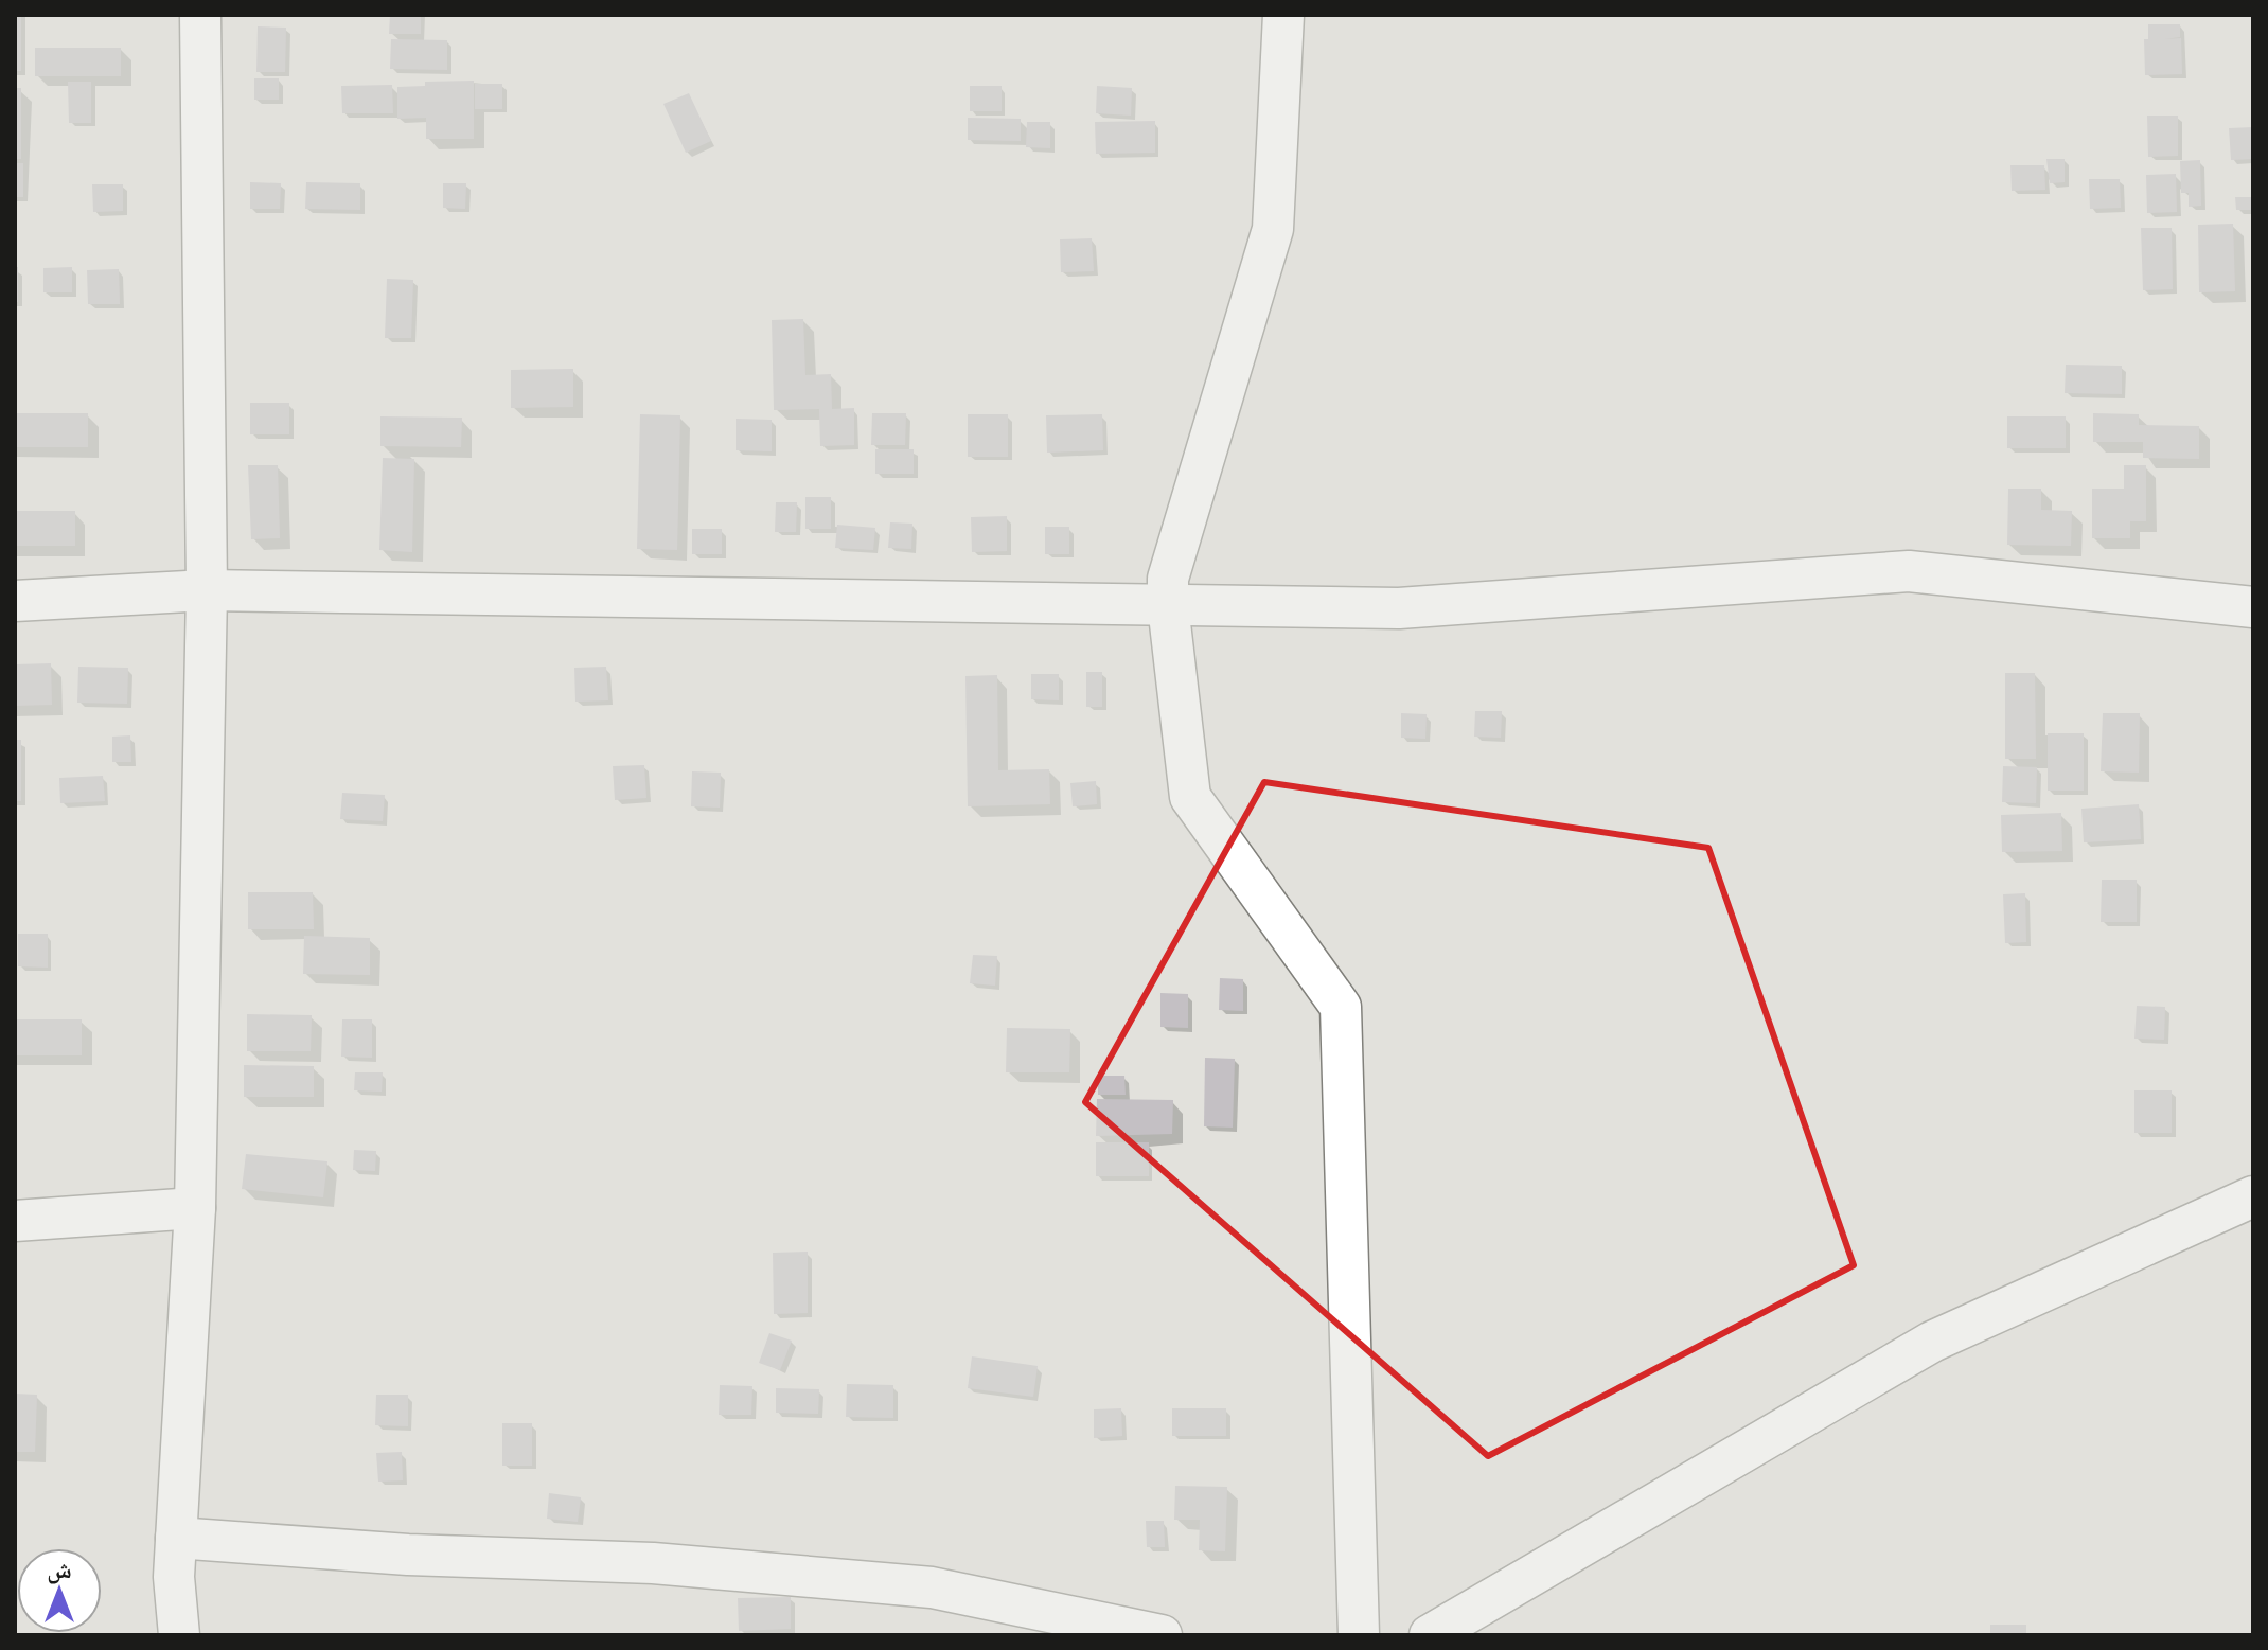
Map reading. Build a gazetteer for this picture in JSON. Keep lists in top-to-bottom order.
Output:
{
  "north": "top"
}
